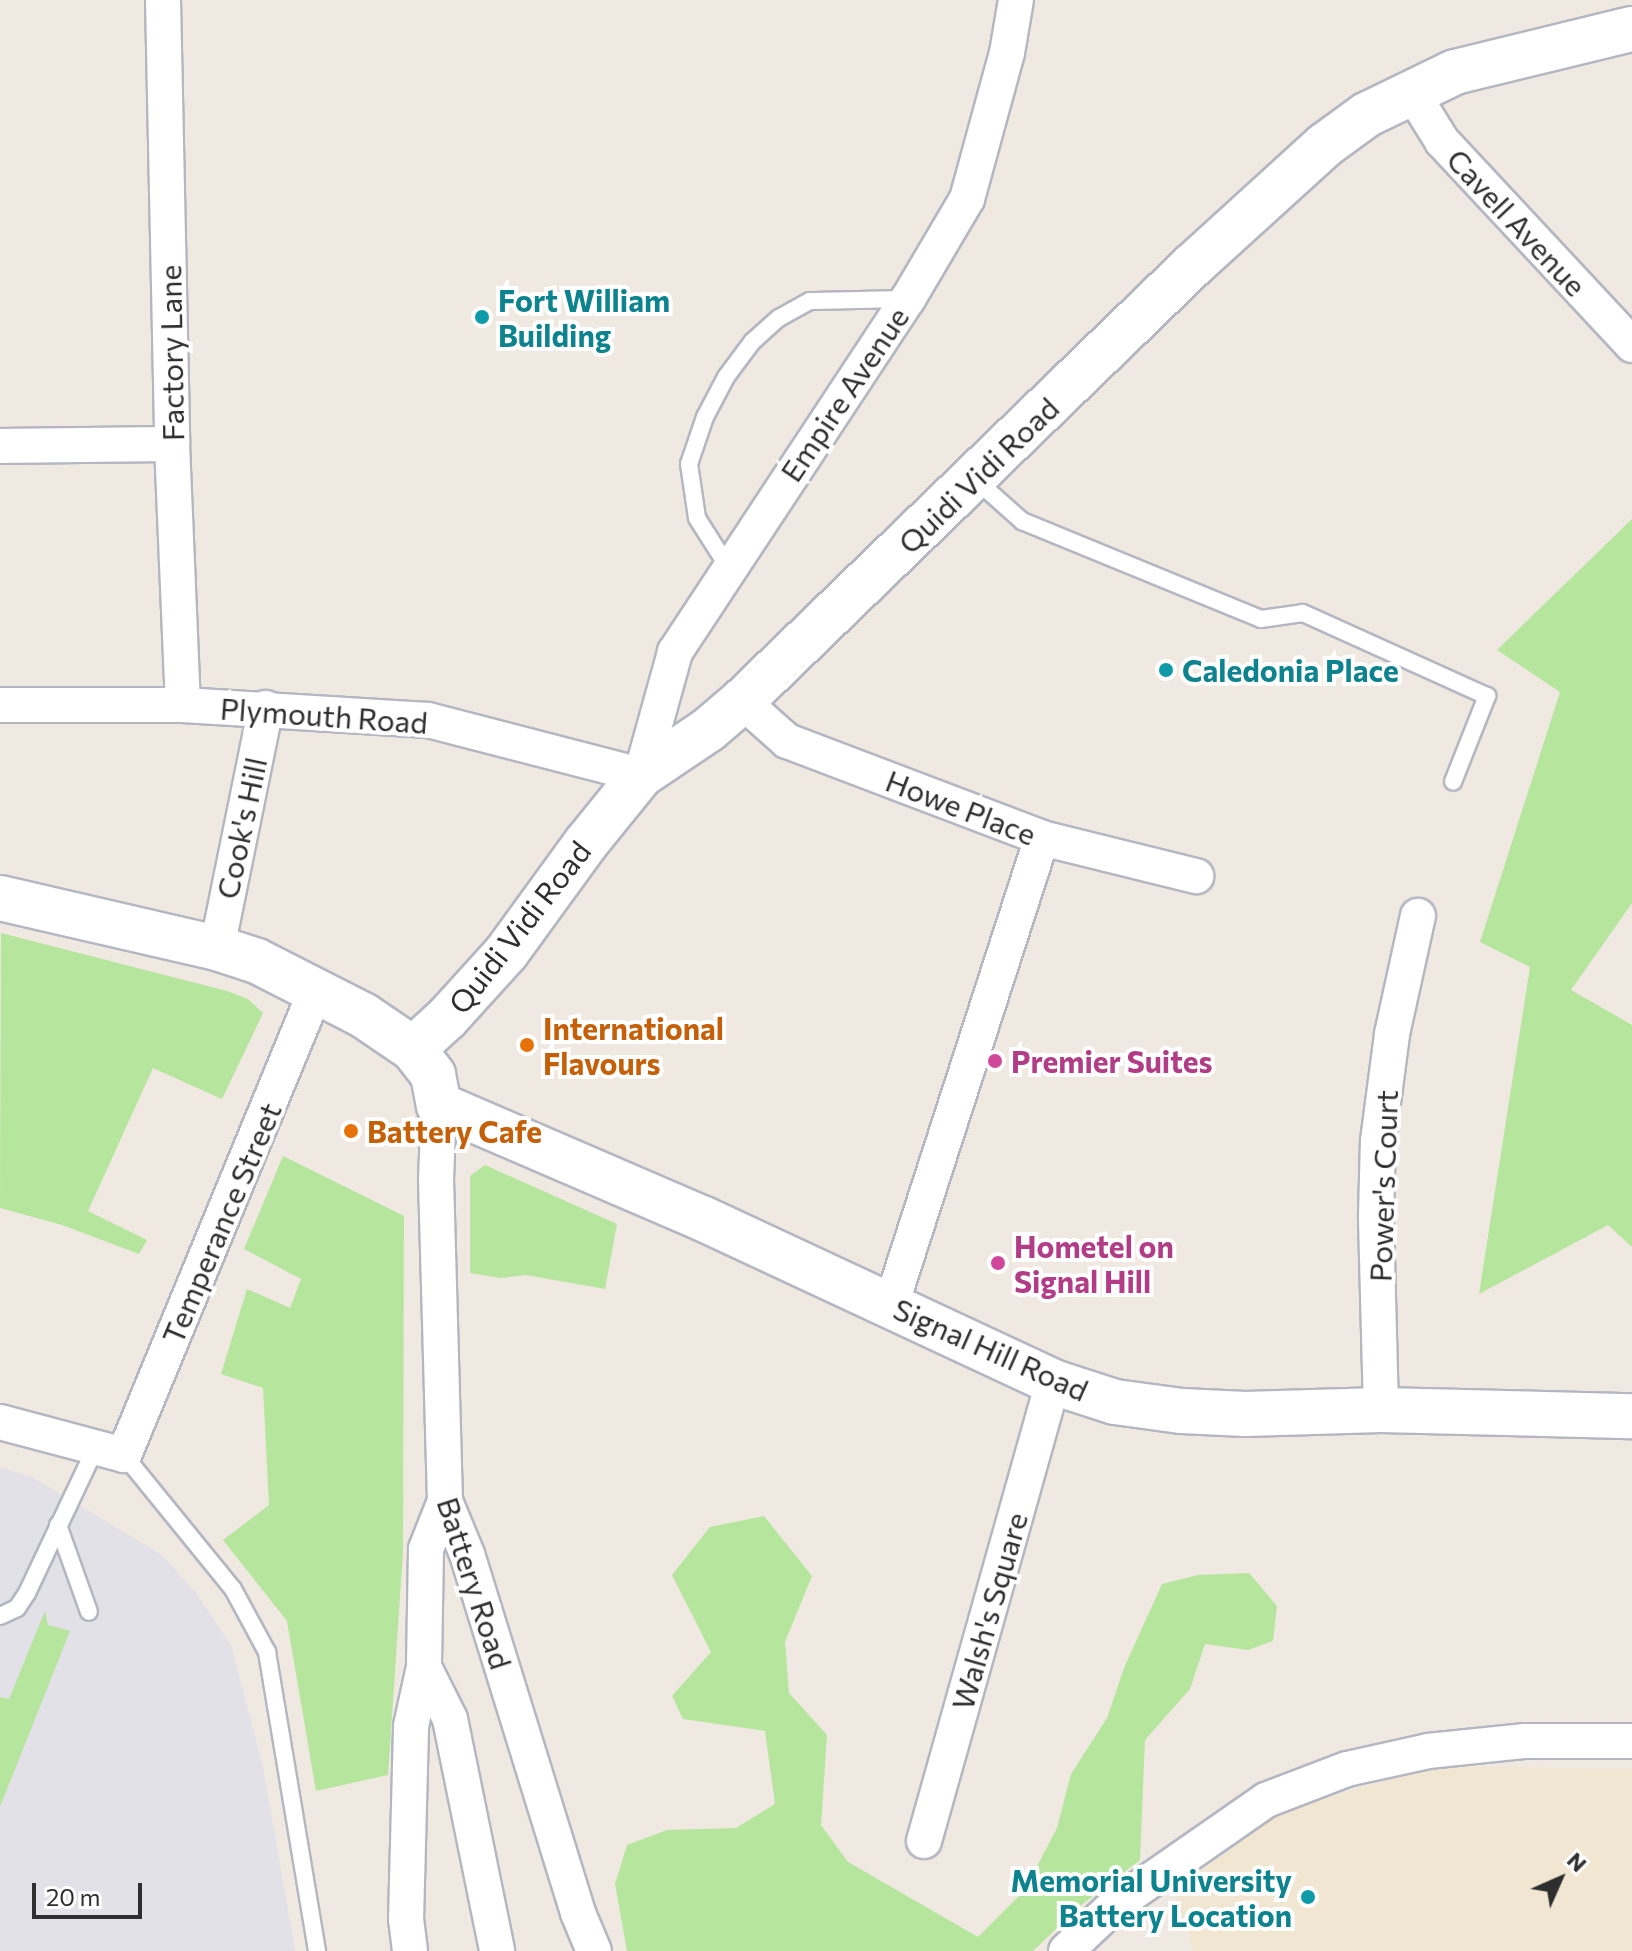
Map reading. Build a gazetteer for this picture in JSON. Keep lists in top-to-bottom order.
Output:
{
  "streets": {
    "street": [
      "Cavell Avenue",
      "Factory Lane",
      "Empire Avenue",
      "Quidi Vidi Road",
      "Plymouth Road",
      "Howe Place",
      "Cook's Hill",
      "Power's Court",
      "Temperance Street",
      "Signal Hill Road",
      "Battery Road",
      "Walsh's Square"
    ]
  },
  "crossings": [
    ["Cavell Avenue", "Quidi Vidi Road"],
    ["Factory Lane", "Plymouth Road"],
    ["Empire Avenue", "Quidi Vidi Road"],
    ["Empire Avenue", "Plymouth Road"],
    ["Quidi Vidi Road", "Plymouth Road"],
    ["Quidi Vidi Road", "Howe Place"],
    ["Plymouth Road", "Cook's Hill"],
    ["Power's Court", "Signal Hill Road"],
    ["Signal Hill Road", "Battery Road"],
    ["Signal Hill Road", "Walsh's Square"]
  ],
  "places": [
    "Fort William Building",
    "Caledonia Place",
    "International Flavours",
    "Premier Suites",
    "Battery Cafe",
    "Hometel on Signal Hill",
    "Memorial University Battery Location"
  ],
  "scale_bar": "20 m",
  "north": "top right"
}
